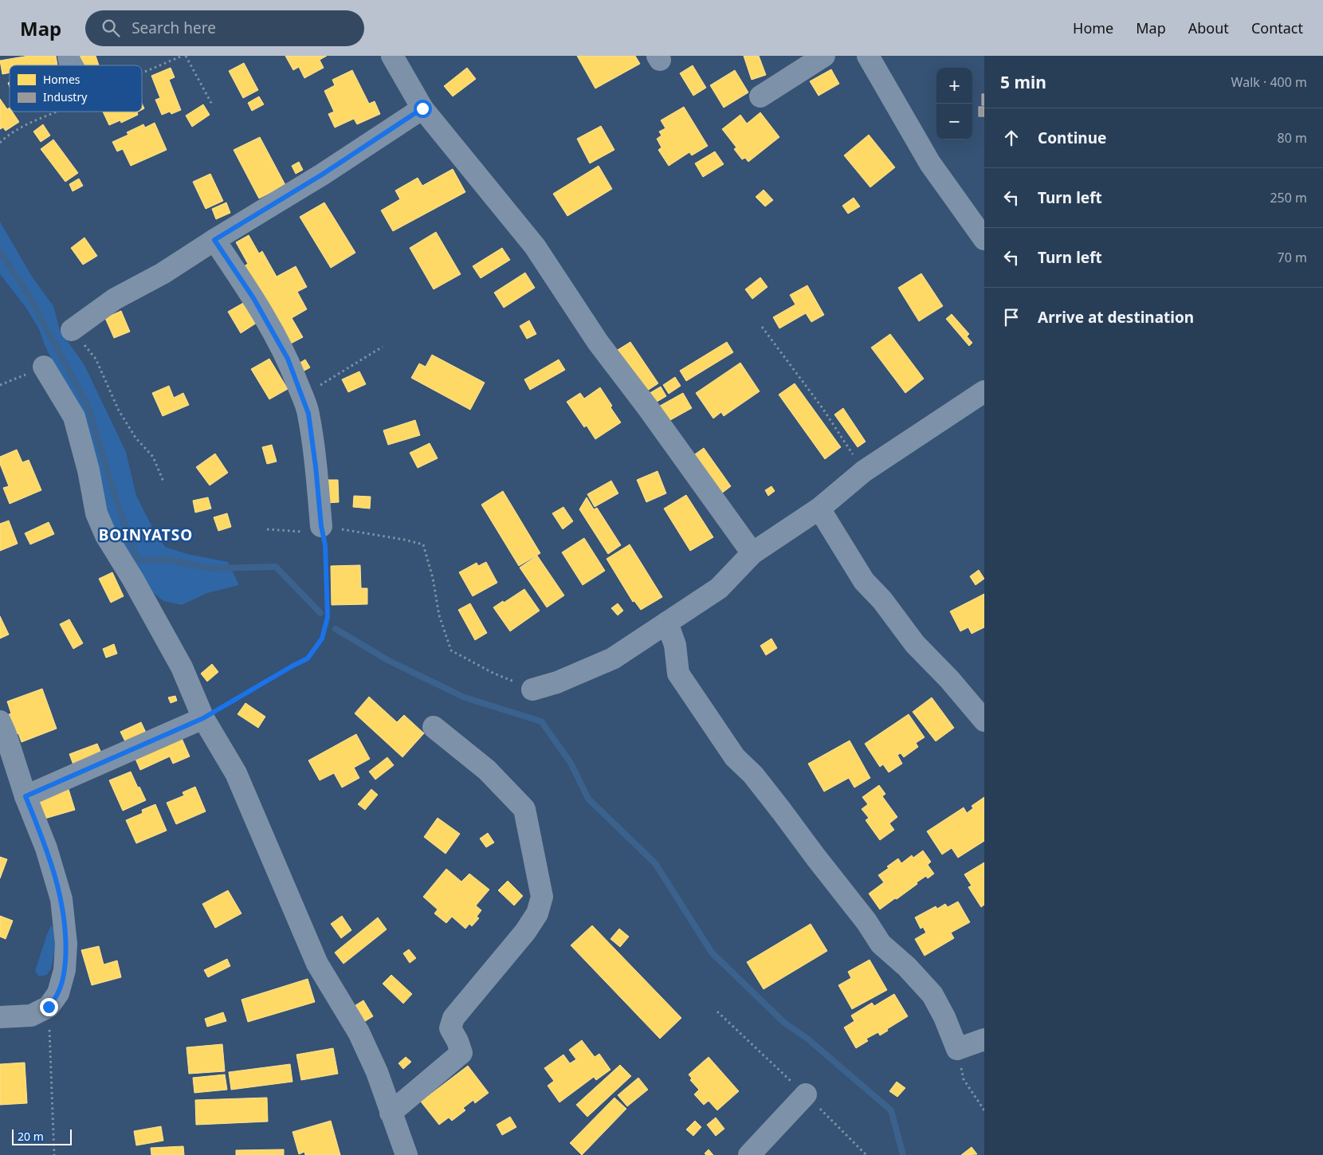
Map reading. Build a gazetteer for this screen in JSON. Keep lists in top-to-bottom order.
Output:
{
  "districts": ["BOINYATSO"],
  "legend": ["Homes", "Industry"],
  "scale_bar": "20 m",
  "page": {
    "header": "Map",
    "search": "Search here",
    "nav": [
      "Home",
      "Map",
      "About",
      "Contact"
    ],
    "heading": ["5 min", "Walk · 400 m"],
    "map_buttons": ["+", "−"],
    "list": [
      ["Continue", "80 m"],
      ["Turn left", "250 m"],
      ["Turn left", "70 m"],
      "Arrive at destination"
    ],
    "scale": "20 m"
  }
}
